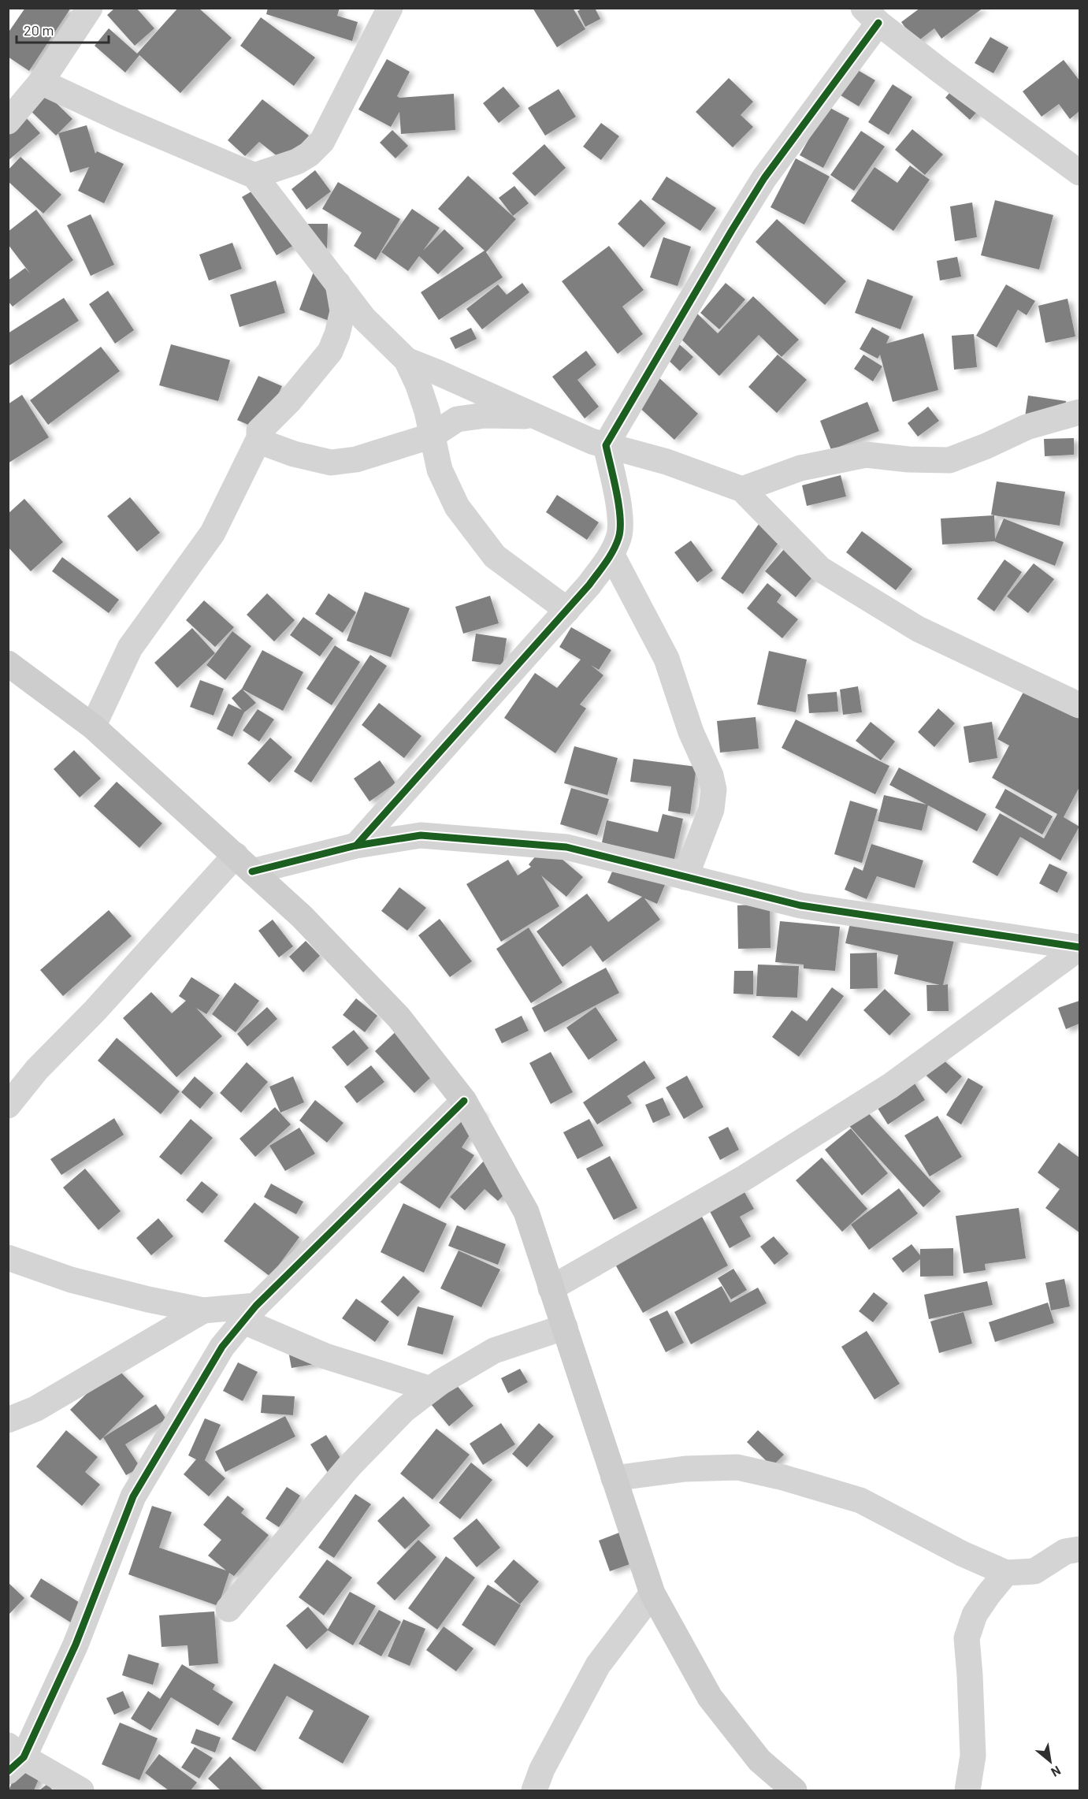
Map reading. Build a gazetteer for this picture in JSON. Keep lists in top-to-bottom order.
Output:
{
  "scale_bar": "20 m",
  "north": "bottom right"
}
